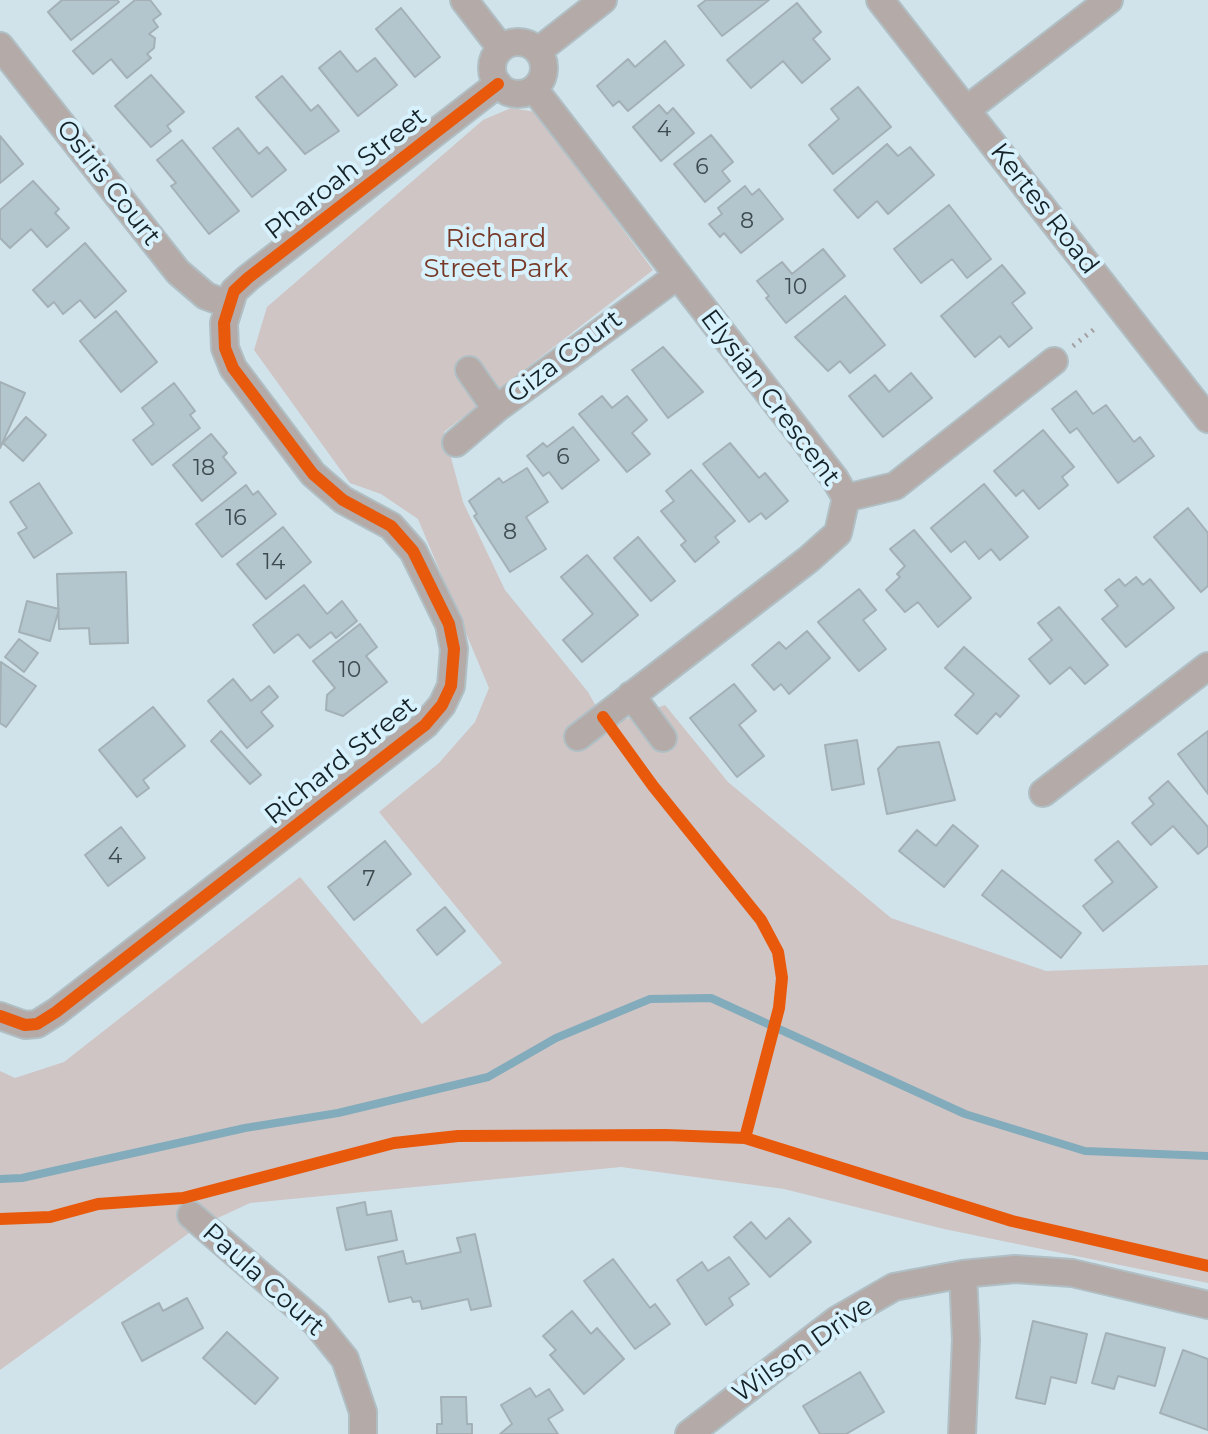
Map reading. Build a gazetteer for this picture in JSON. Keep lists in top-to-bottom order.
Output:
{
  "streets": {
    "street": [
      "Pharoah Street",
      "Osiris Court",
      "Kertes Road",
      "Giza Court",
      "Elysian Crescent",
      "Richard Street",
      "Paula Court",
      "Wilson Drive"
    ]
  },
  "crossings": [
    ["Pharoah Street", "Osiris Court"],
    ["Pharoah Street", "Elysian Crescent"],
    ["Pharoah Street", "Richard Street"],
    ["Osiris Court", "Richard Street"],
    ["Giza Court", "Elysian Crescent"]
  ],
  "parks": ["Richard Street Park"],
  "house_numbers": [
    "4",
    "6",
    "8",
    "10",
    "6",
    "18",
    "16",
    "8",
    "14",
    "10",
    "4",
    "7"
  ]
}
